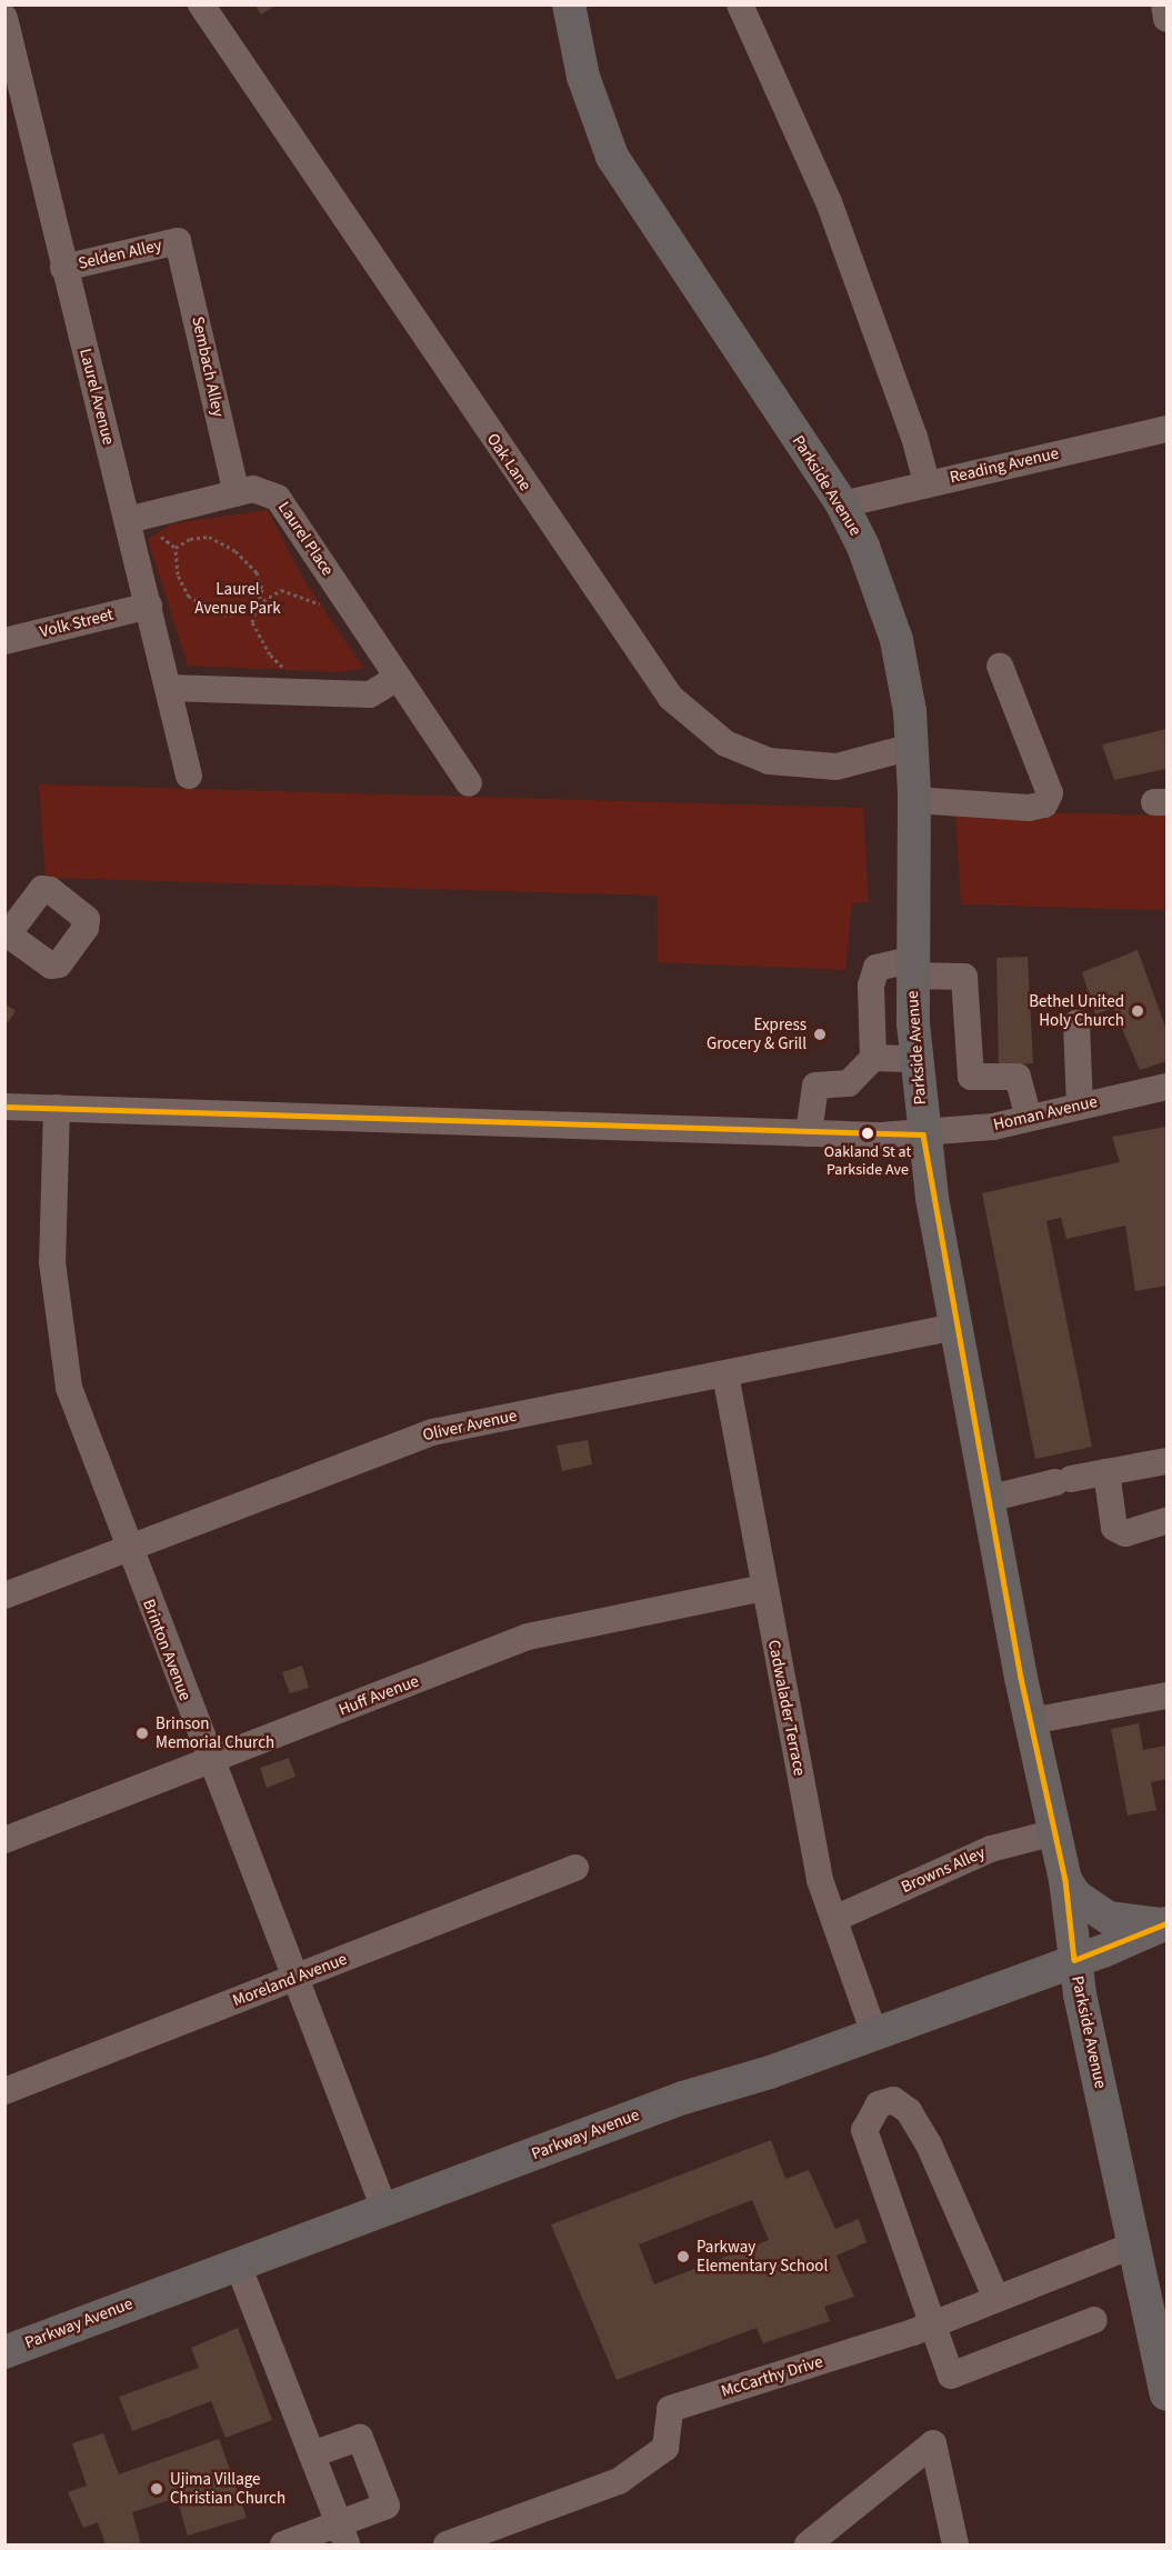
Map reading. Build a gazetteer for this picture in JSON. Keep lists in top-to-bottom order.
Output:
{
  "streets": {
    "main road": ["Parkside Avenue", "Parkway Avenue"],
    "street": [
      "Selden Alley",
      "Sembach Alley",
      "Laurel Avenue",
      "Oak Lane",
      "Reading Avenue",
      "Laurel Place",
      "Volk Street",
      "Homan Avenue",
      "Oliver Avenue",
      "Brinton Avenue",
      "Huff Avenue",
      "Cadwalader Terrace",
      "Browns Alley",
      "Moreland Avenue",
      "McCarthy Drive"
    ]
  },
  "crossings": [
    ["Selden Alley", "Sembach Alley"],
    ["Selden Alley", "Laurel Avenue"],
    ["Sembach Alley", "Laurel Place"],
    ["Laurel Avenue", "Laurel Place"],
    ["Laurel Avenue", "Volk Street"],
    ["Oak Lane", "Parkside Avenue"],
    ["Reading Avenue", "Parkside Avenue"],
    ["Parkside Avenue", "Homan Avenue"],
    ["Parkside Avenue", "Oliver Avenue"],
    ["Parkside Avenue", "Browns Alley"],
    ["Parkside Avenue", "Parkway Avenue"],
    ["Parkside Avenue", "McCarthy Drive"],
    ["Homan Avenue", "Brinton Avenue"],
    ["Oliver Avenue", "Brinton Avenue"],
    ["Oliver Avenue", "Cadwalader Terrace"],
    ["Brinton Avenue", "Huff Avenue"],
    ["Brinton Avenue", "Moreland Avenue"],
    ["Brinton Avenue", "Parkway Avenue"],
    ["Huff Avenue", "Cadwalader Terrace"],
    ["Cadwalader Terrace", "Browns Alley"],
    ["Cadwalader Terrace", "Parkway Avenue"]
  ],
  "parks": ["Laurel Avenue Park"],
  "places": [
    "Bethel United Holy Church",
    "Express Grocery & Grill",
    "Oakland St at Parkside Ave",
    "Brinson Memorial Church",
    "Parkway Elementary School",
    "Ujima Village Christian Church"
  ]
}
